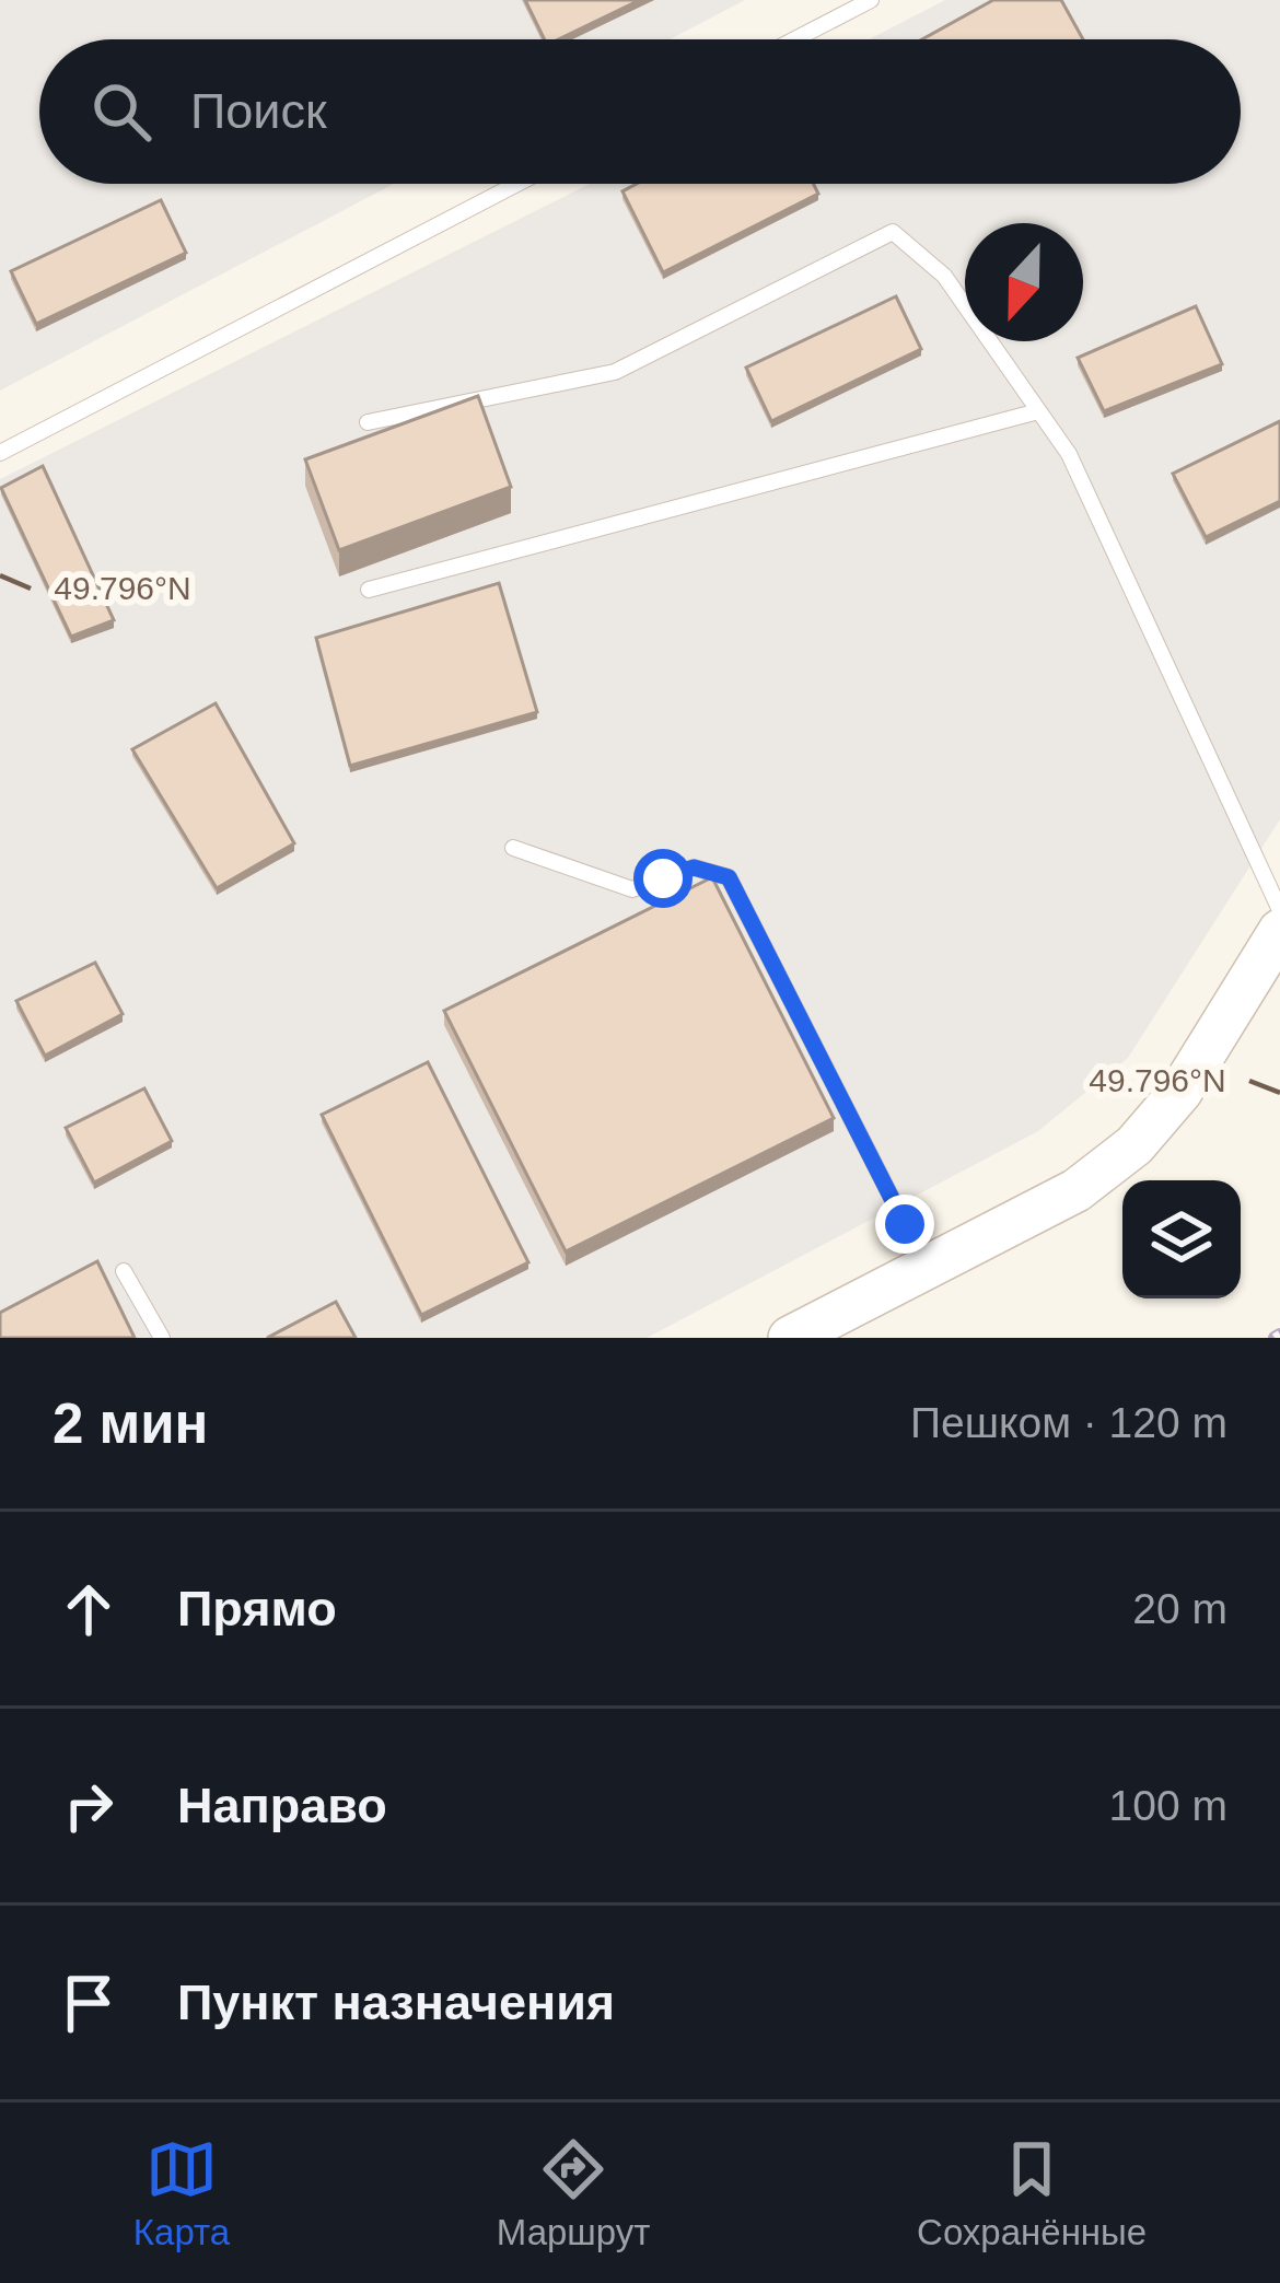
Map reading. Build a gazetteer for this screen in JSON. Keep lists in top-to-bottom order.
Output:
{
  "north": "bottom",
  "page": {
    "search": "Поиск",
    "heading": ["2 мин", "Пешком · 120 m"],
    "list": [
      ["Прямо", "20 m"],
      ["Направо", "100 m"],
      "Пункт назначения"
    ],
    "nav": ["Карта", "Маршрут", "Сохранённые"]
  },
  "coordinates": ["49.796°N"]
}
